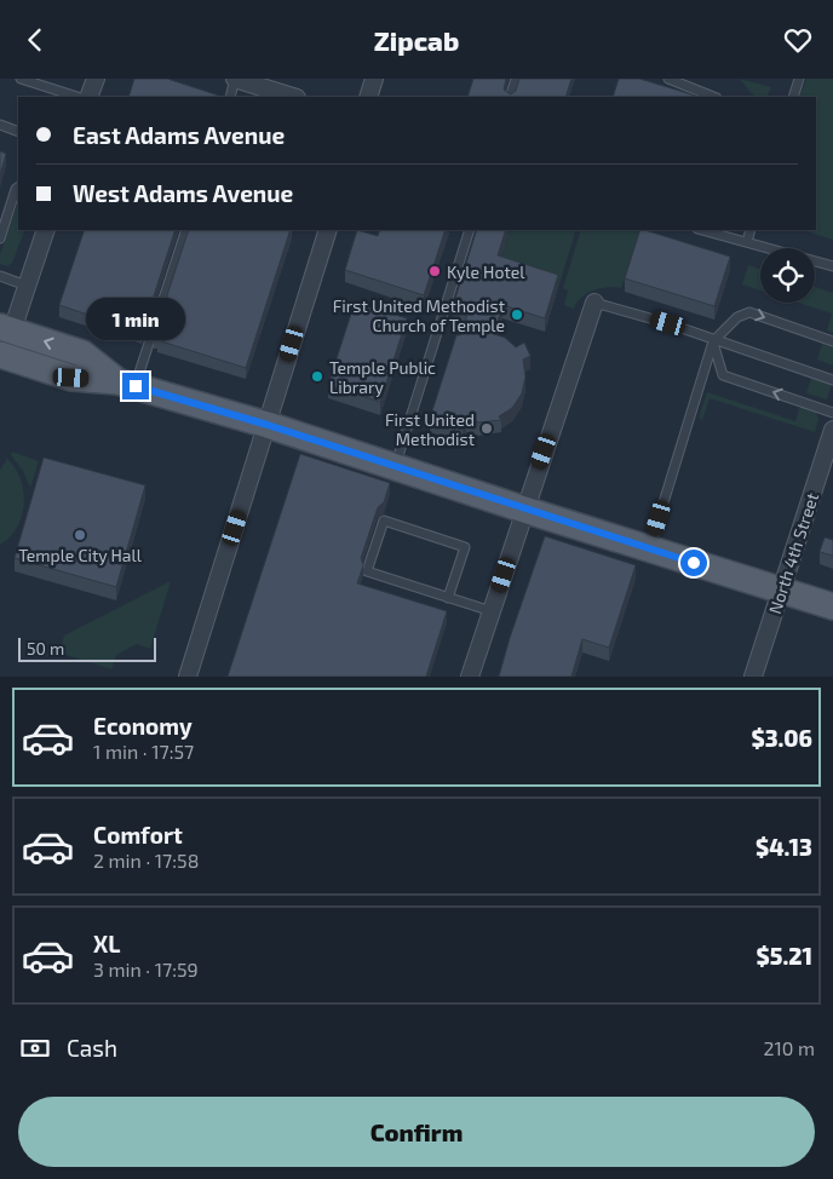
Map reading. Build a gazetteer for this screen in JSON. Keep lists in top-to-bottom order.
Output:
{
  "streets": {
    "street": ["North 4th Street"]
  },
  "places": [
    "Kyle Hotel",
    "First United Methodist Church of Temple",
    "Temple Public Library",
    "First United Methodist",
    "Temple City Hall"
  ],
  "scale_bar": "50 m",
  "page": {
    "header": "Zipcab",
    "banner": ["East Adams Avenue", "West Adams Avenue"],
    "bubble": "1 min",
    "scale": "50 m",
    "list": [
      {
        "name": "Economy",
        "note": "1 min · 17:57",
        "value": "$3.06"
      },
      {
        "name": "Comfort",
        "note": "2 min · 17:58",
        "value": "$4.13"
      },
      {
        "name": "XL",
        "note": "3 min · 17:59",
        "value": "$5.21"
      }
    ],
    "pay": ["Cash", "210 m"],
    "buttons": "Confirm"
  }
}
